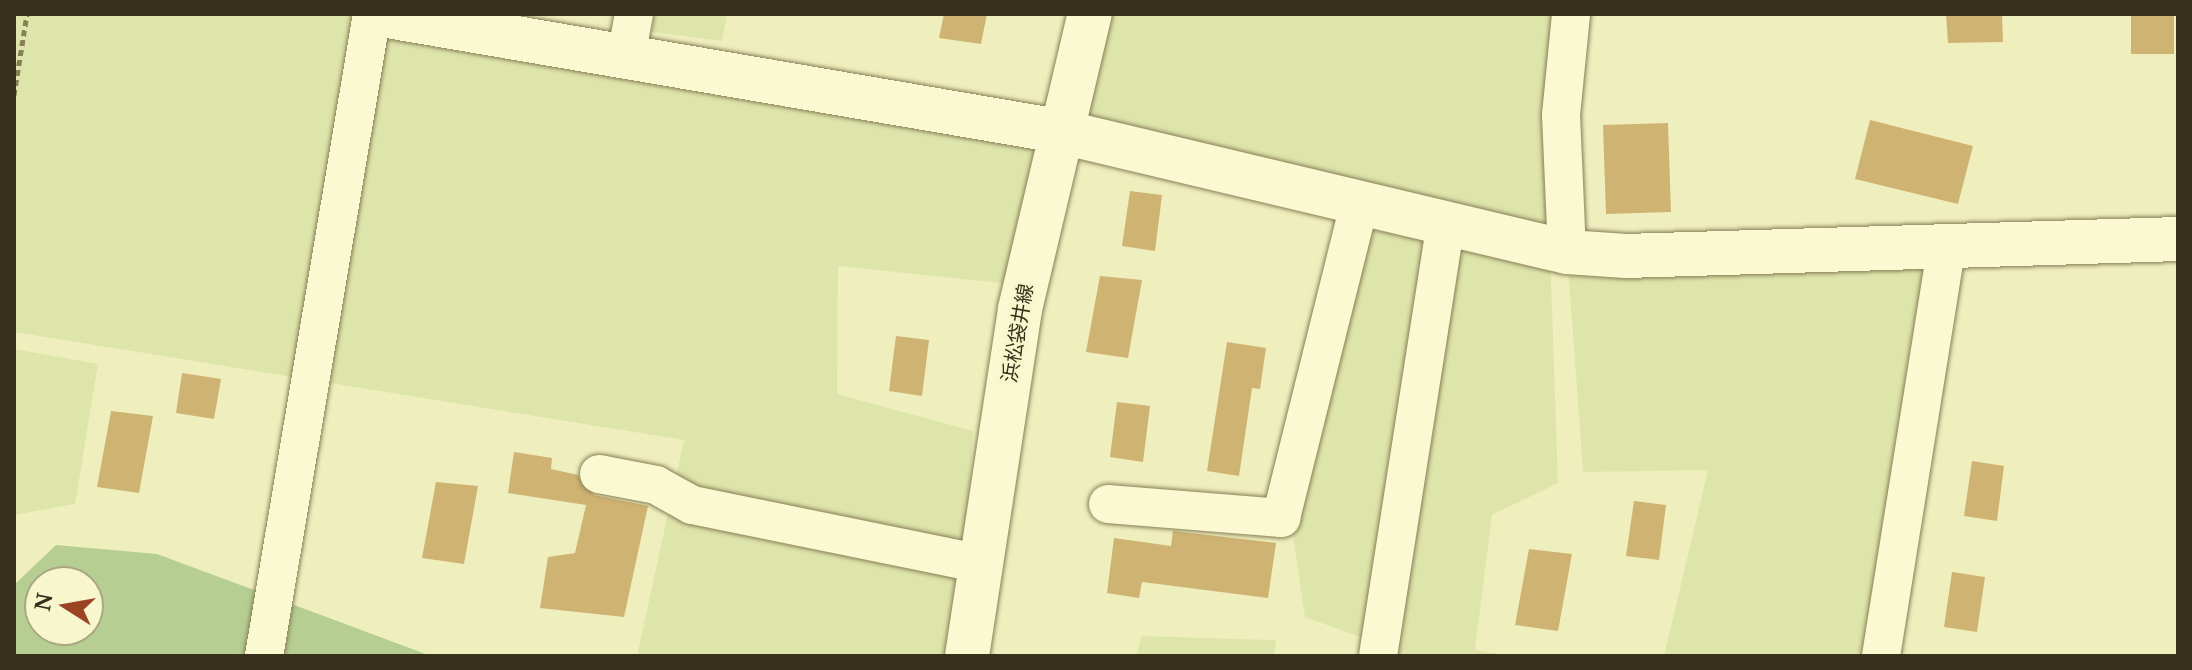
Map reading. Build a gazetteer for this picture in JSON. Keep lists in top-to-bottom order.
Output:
{
  "streets": {
    "street": ["浜松袋井線"]
  },
  "north": "left"
}
